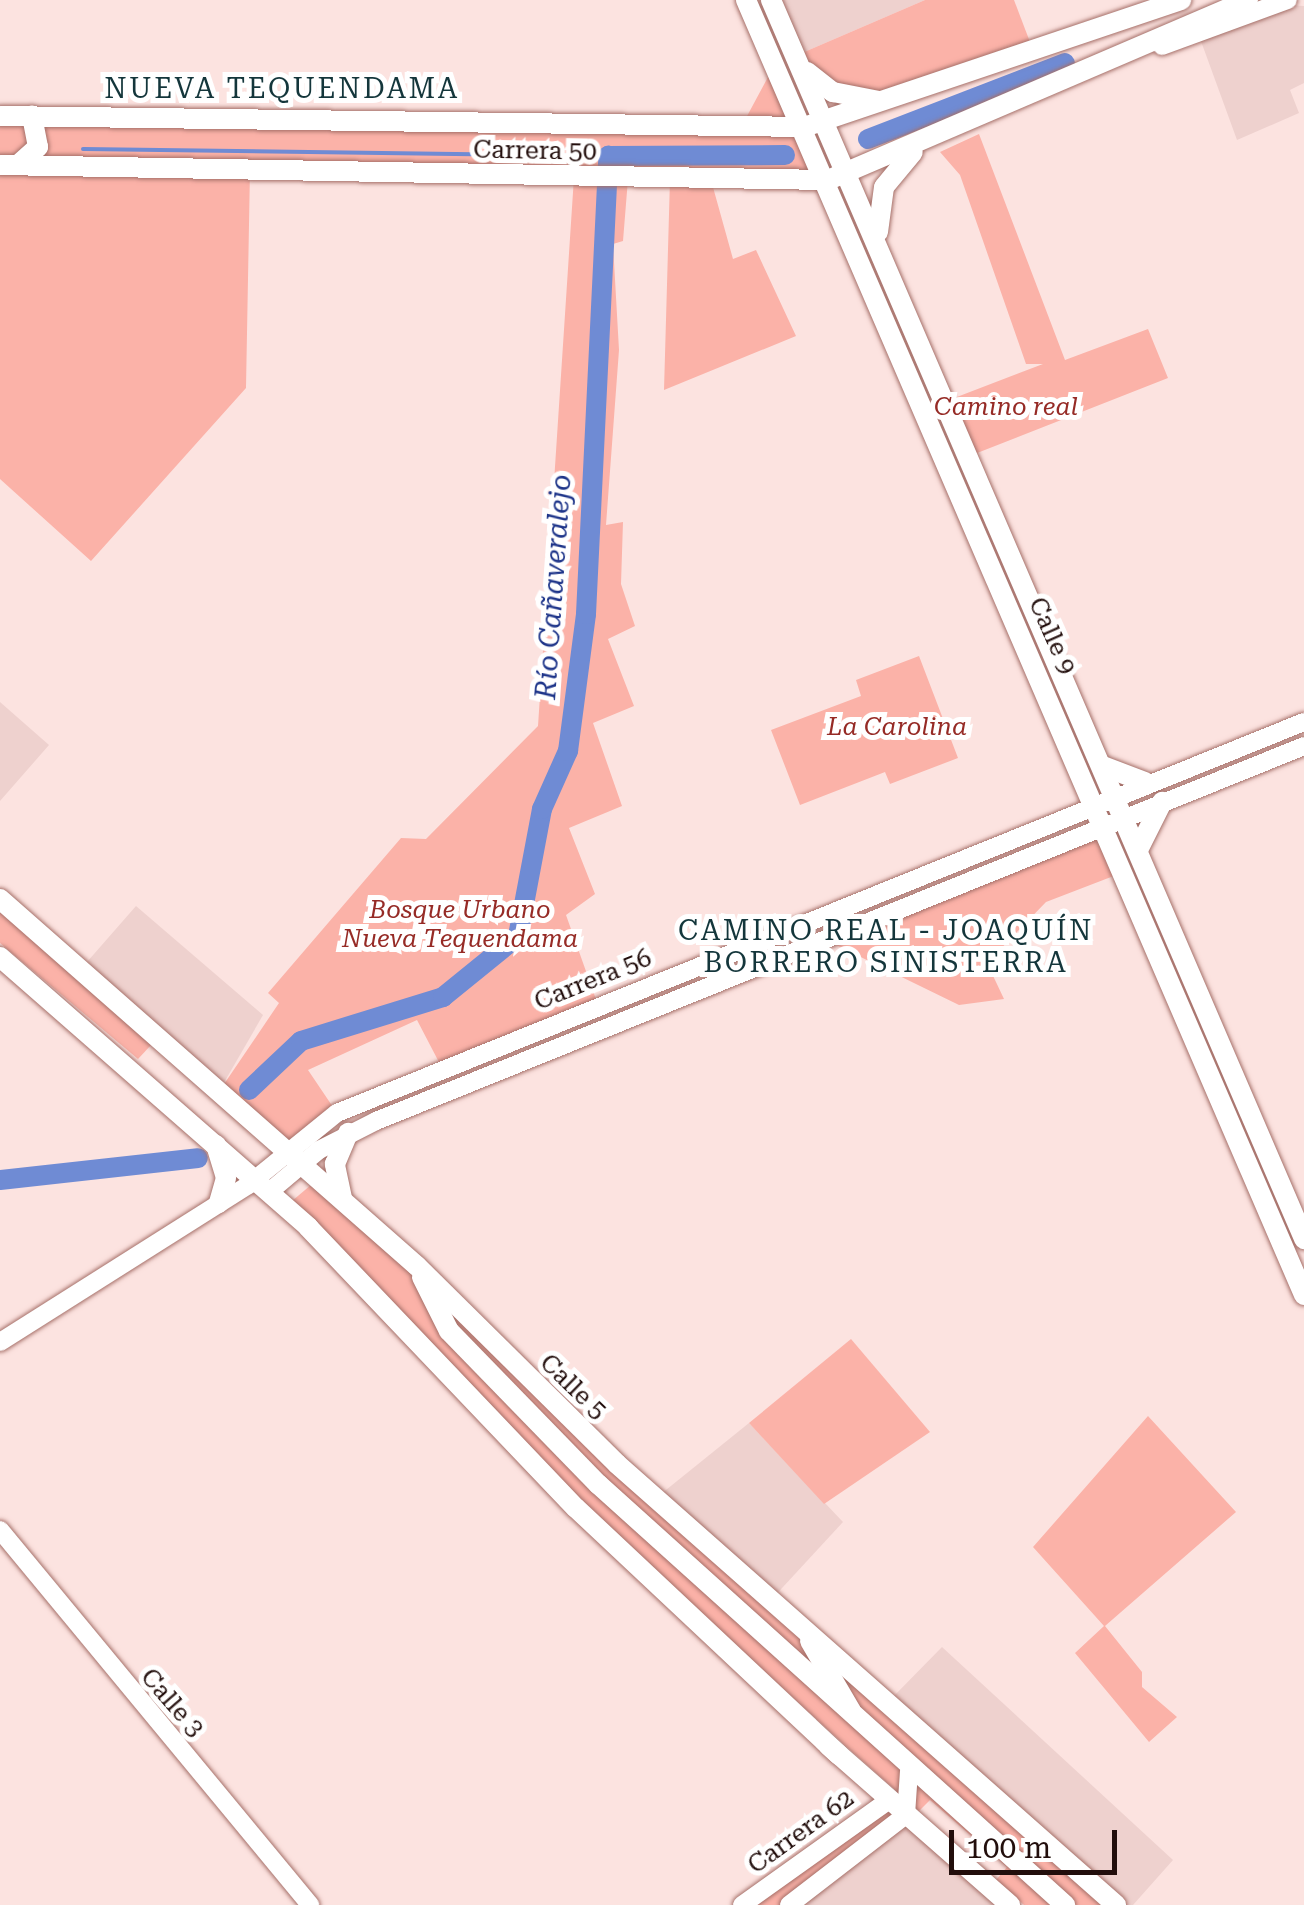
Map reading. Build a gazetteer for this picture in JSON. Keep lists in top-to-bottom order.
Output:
{
  "streets": {
    "main road": ["Carrera 50", "Calle 9", "Calle 5"],
    "street": ["Carrera 56", "Calle 3", "Carrera 62"]
  },
  "crossings": [
    ["Carrera 50", "Calle 9"],
    ["Calle 9", "Carrera 56"],
    ["Carrera 56", "Calle 5"]
  ],
  "districts": ["NUEVA TEQUENDAMA", "CAMINO REAL - JOAQUÍN BORRERO SINISTERRA"],
  "water": ["Río Cañaveralejo"],
  "parks": ["Camino real", "La Carolina", "Bosque Urbano Nueva Tequendama"],
  "scale_bar": "100 m"
}
